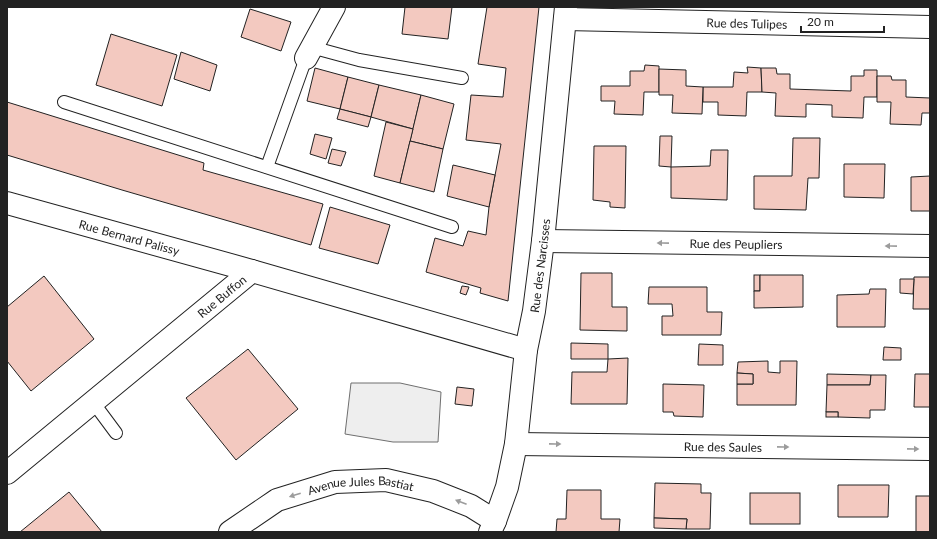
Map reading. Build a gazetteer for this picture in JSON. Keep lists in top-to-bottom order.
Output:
{
  "streets": {
    "street": [
      "Rue des Tulipes",
      "Rue Bernard Palissy",
      "Rue des Peupliers",
      "Rue des Narcisses",
      "Rue Buffon",
      "Rue des Saules",
      "Avenue Jules Bastiat"
    ]
  },
  "crossings": [
    ["Rue des Tulipes", "Rue des Narcisses"],
    ["Rue Bernard Palissy", "Rue Buffon"],
    ["Rue des Peupliers", "Rue des Narcisses"],
    ["Rue des Narcisses", "Rue Buffon"],
    ["Rue des Narcisses", "Rue des Saules"],
    ["Rue des Narcisses", "Avenue Jules Bastiat"]
  ],
  "one_way": ["Rue des Peupliers", "Rue des Saules", "Avenue Jules Bastiat"],
  "scale_bar": "20 m"
}
